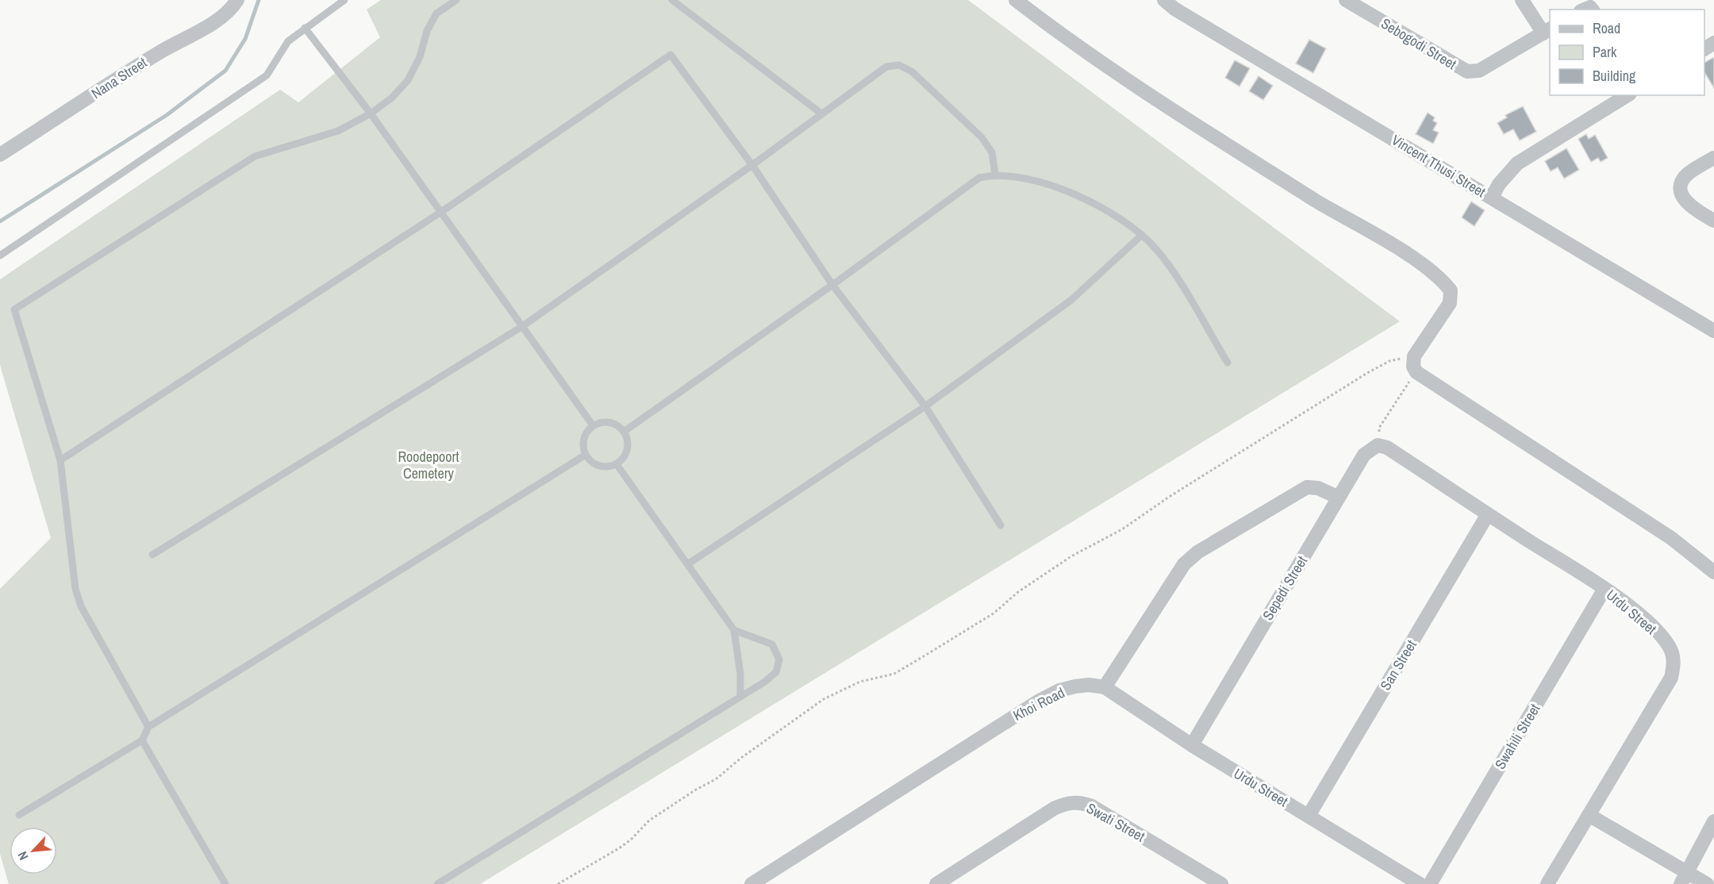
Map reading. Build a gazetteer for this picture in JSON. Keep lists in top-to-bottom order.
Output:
{
  "streets": {
    "street": [
      "Sebogodi Street",
      "Nana Street",
      "Vincent Thusi Street",
      "Sepedi Street",
      "Urdu Street",
      "San Street",
      "Khoi Road",
      "Swahili Street",
      "Swati Street"
    ]
  },
  "crossings": [
    ["Sepedi Street", "Urdu Street"],
    ["Urdu Street", "San Street"],
    ["Urdu Street", "Khoi Road"],
    ["Urdu Street", "Swahili Street"]
  ],
  "parks": ["Roodepoort Cemetery"],
  "legend": ["Road", "Park", "Building"],
  "north": "bottom left"
}
